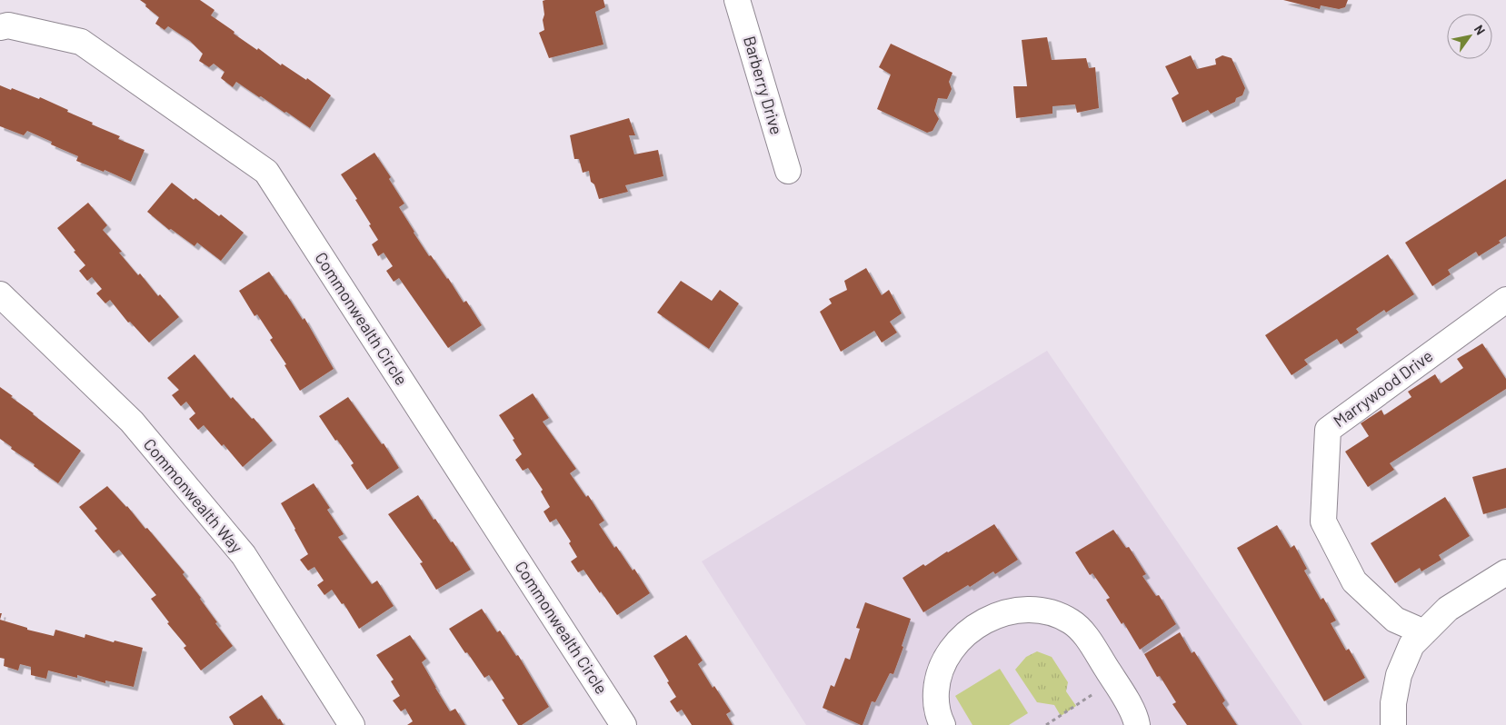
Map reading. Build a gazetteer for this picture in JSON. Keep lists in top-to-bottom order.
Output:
{
  "streets": {
    "street": [
      "Barberry Drive",
      "Commonwealth Circle",
      "Marrywood Drive",
      "Commonwealth Way"
    ]
  },
  "north": "top right"
}
